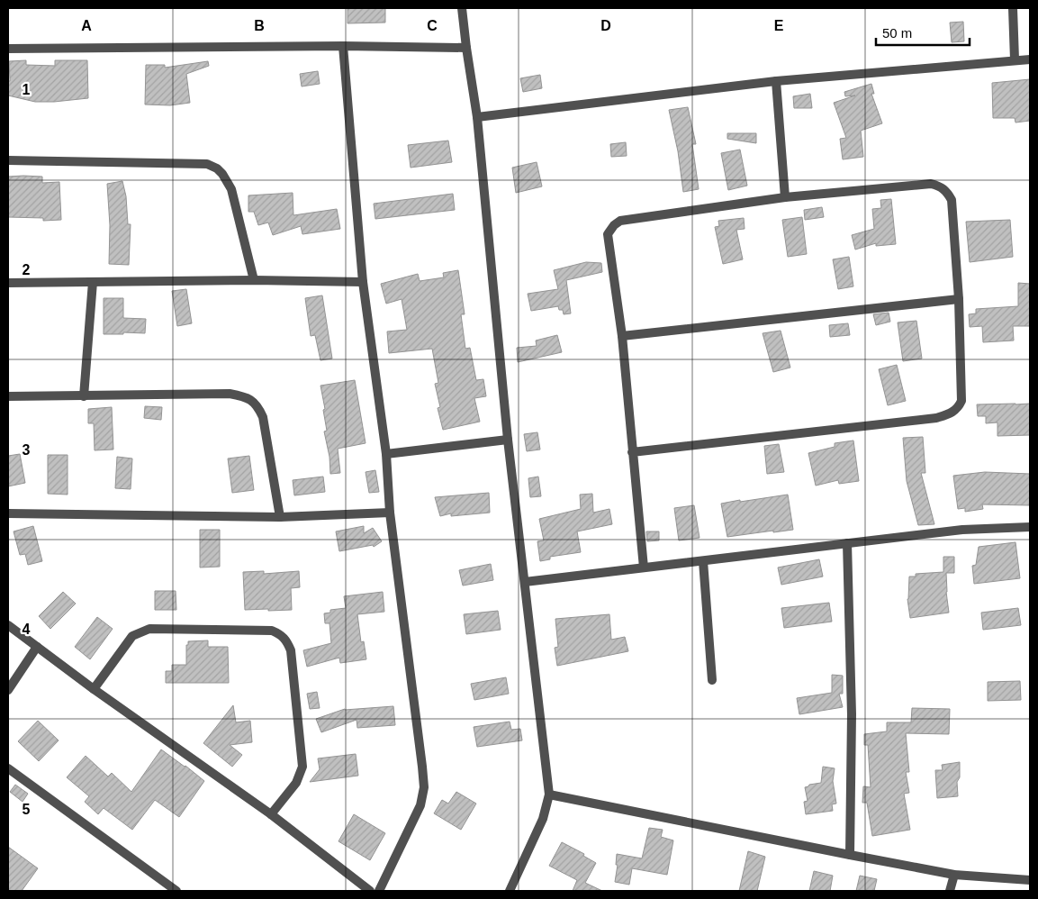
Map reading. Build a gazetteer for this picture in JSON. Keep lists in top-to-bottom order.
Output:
{
  "scale_bar": "50 m",
  "grid": {
    "columns": [
      "A",
      "B",
      "C",
      "D",
      "E"
    ],
    "rows": [
      "1",
      "2",
      "3",
      "4",
      "5"
    ]
  }
}
